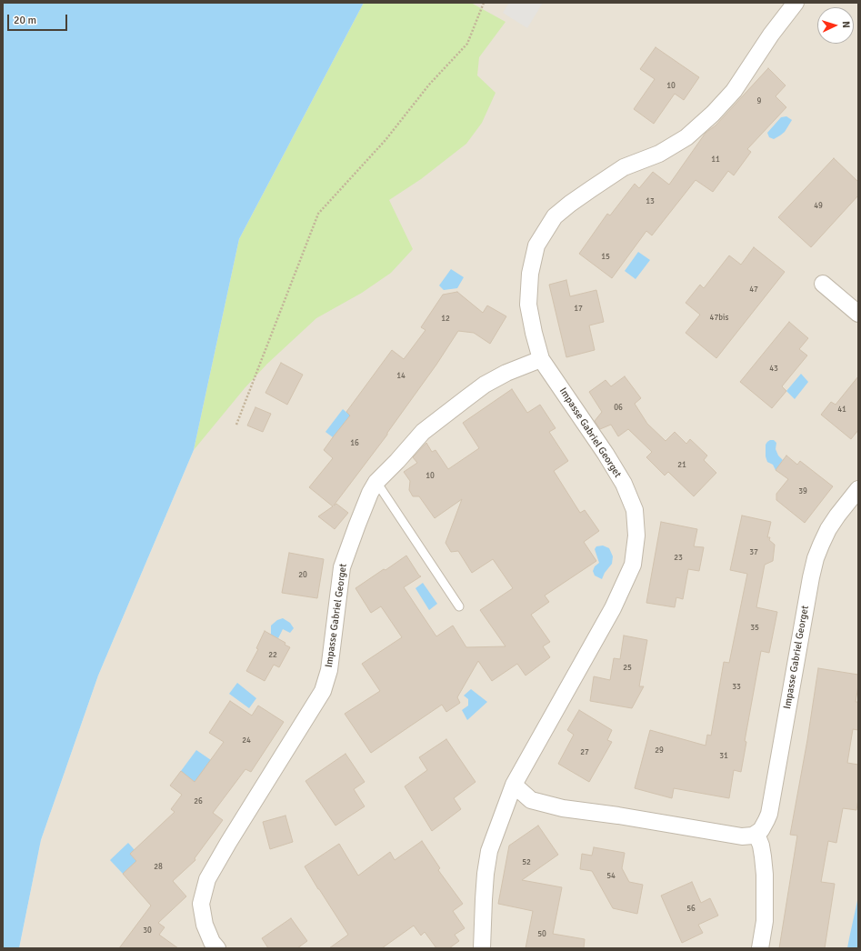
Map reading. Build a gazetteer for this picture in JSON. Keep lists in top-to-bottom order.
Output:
{
  "streets": {
    "street": ["Impasse Gabriel Georget"]
  },
  "house_numbers": [
    "10",
    "9",
    "11",
    "13",
    "49",
    "15",
    "47",
    "17",
    "47bis",
    "12",
    "43",
    "14",
    "06",
    "41",
    "16",
    "21",
    "10",
    "39",
    "37",
    "23",
    "20",
    "35",
    "22",
    "25",
    "33",
    "24",
    "29",
    "27",
    "31",
    "26",
    "52",
    "28",
    "54",
    "56",
    "30",
    "50"
  ],
  "scale_bar": "20 m",
  "north": "right"
}
